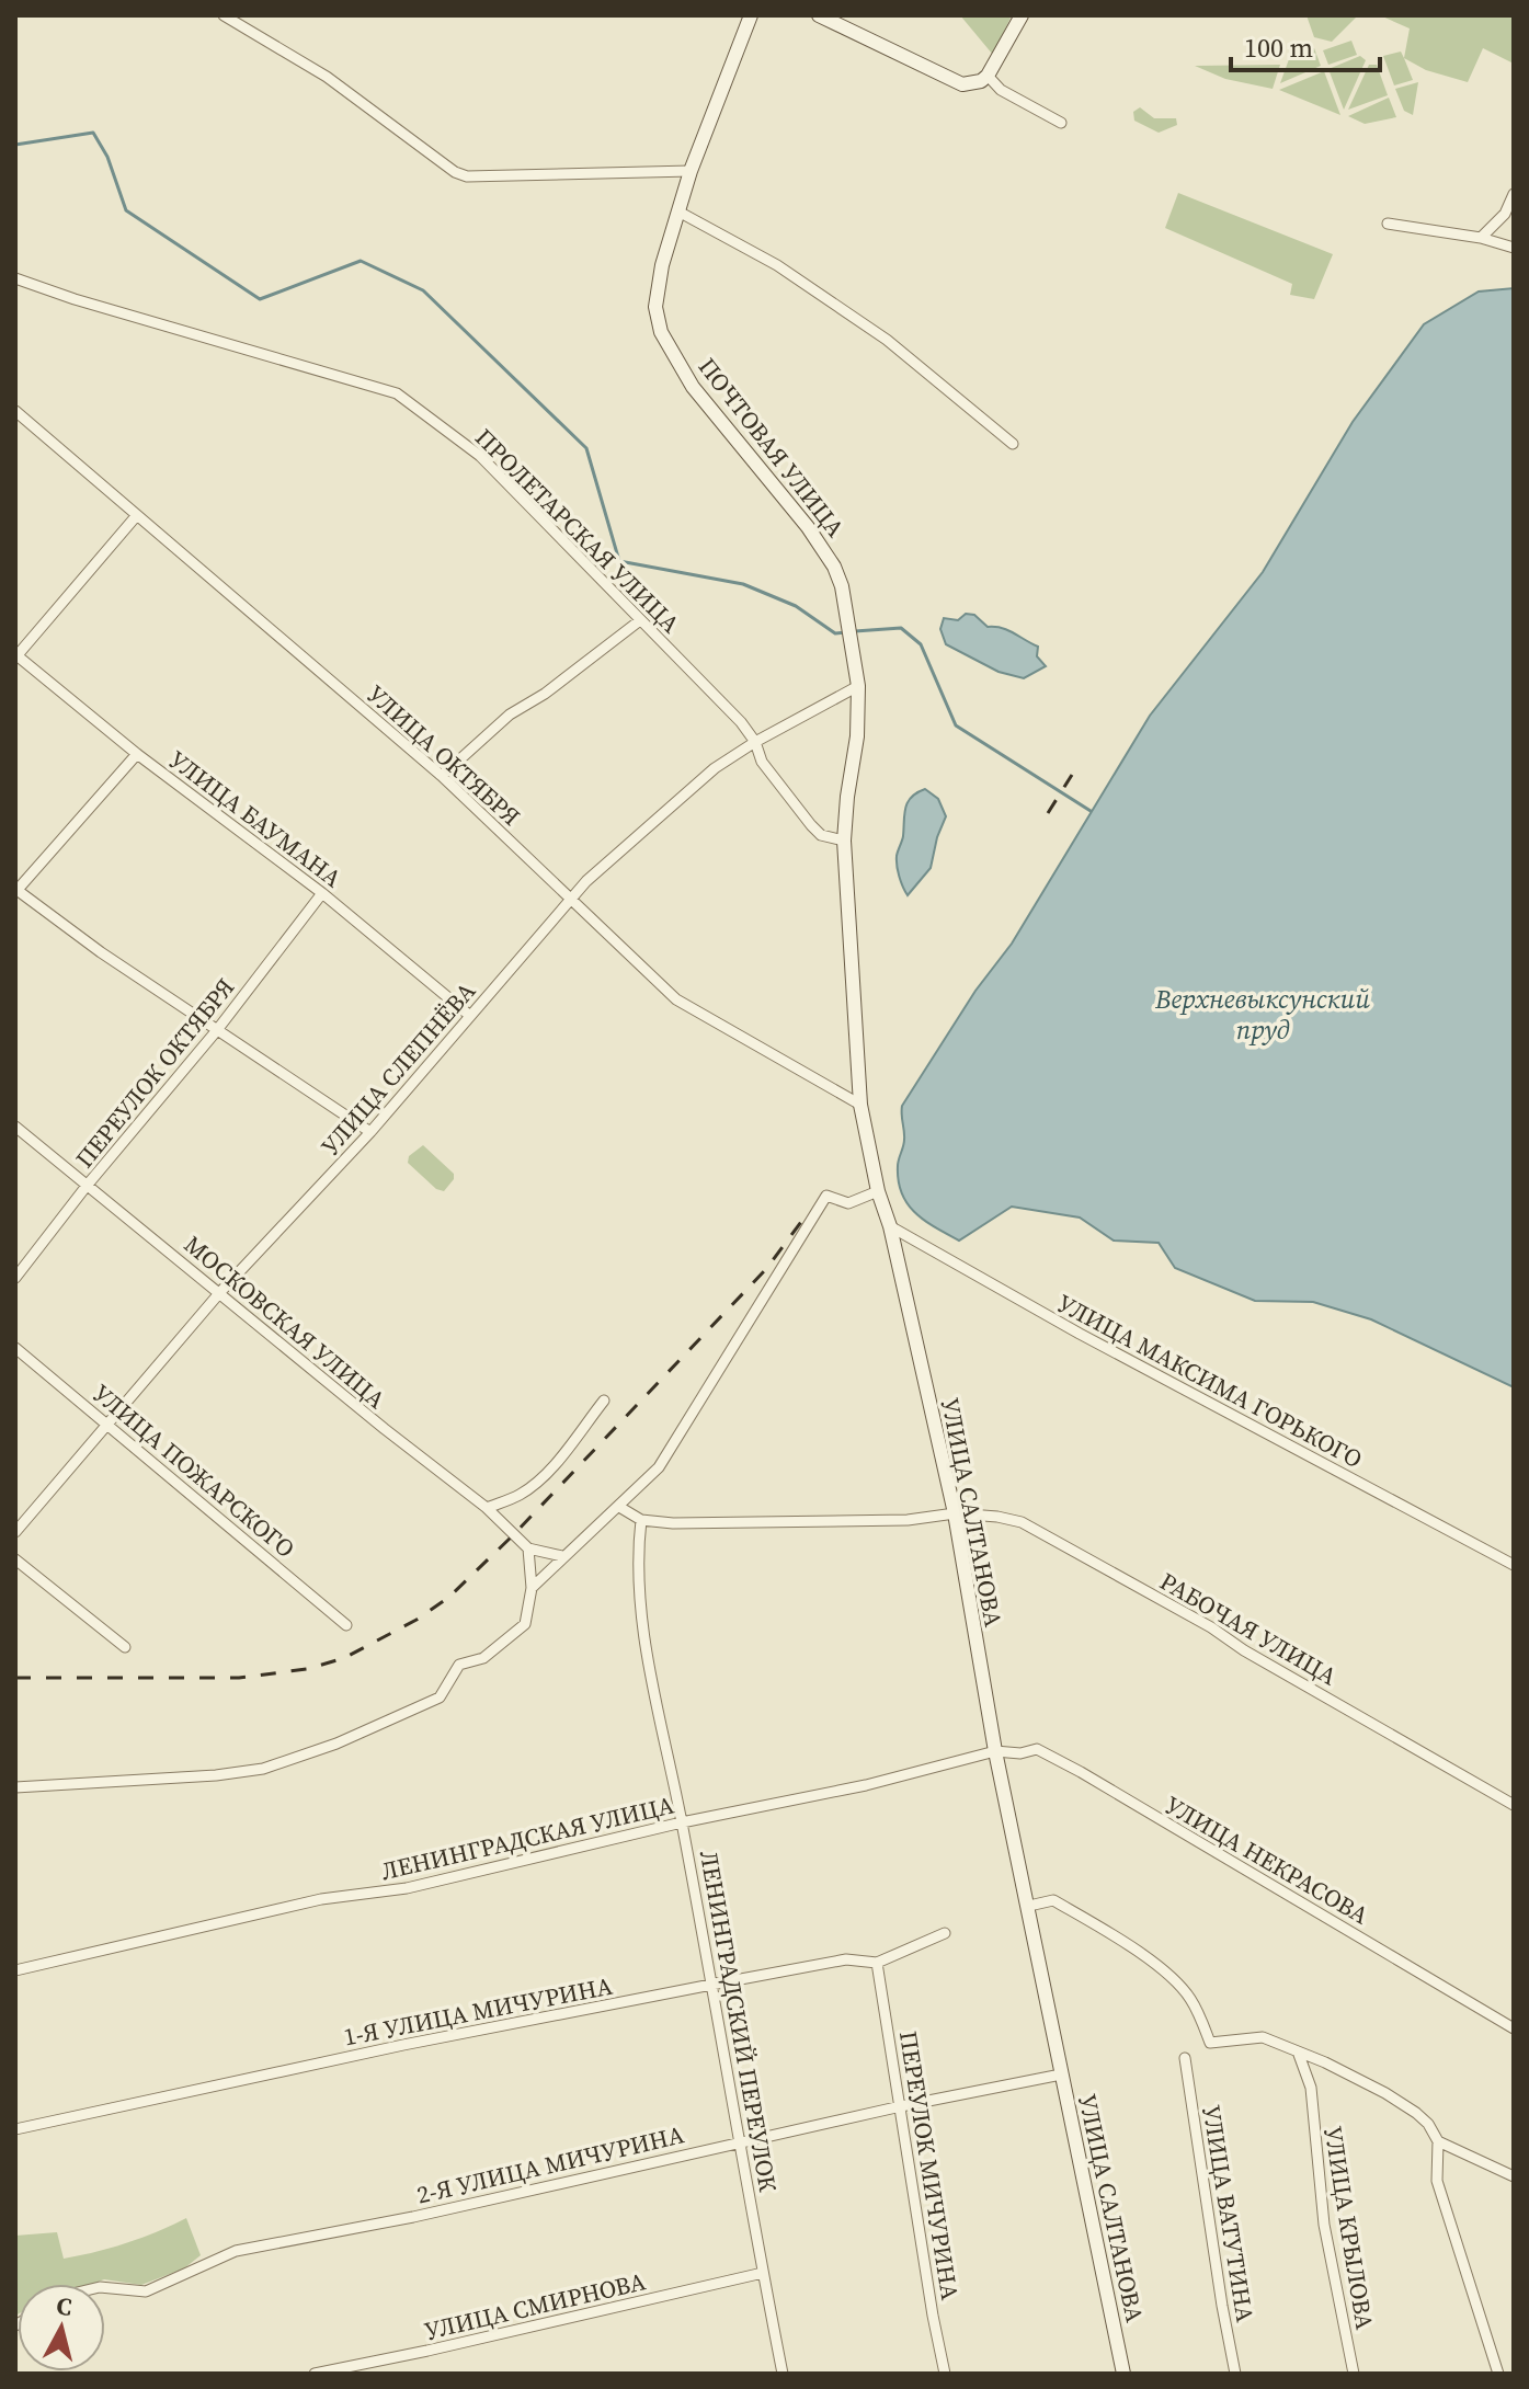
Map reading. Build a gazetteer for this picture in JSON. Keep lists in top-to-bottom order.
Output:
{
  "streets": {
    "main road": ["ПОЧТОВАЯ УЛИЦА", "УЛИЦА САЛТАНОВА"],
    "street": [
      "ПРОЛЕТАРСКАЯ УЛИЦА",
      "УЛИЦА ОКТЯБРЯ",
      "УЛИЦА БАУМАНА",
      "УЛИЦА СЛЕПНЁВА",
      "ПЕРЕУЛОК ОКТЯБРЯ",
      "МОСКОВСКАЯ УЛИЦА",
      "УЛИЦА МАКСИМА ГОРЬКОГО",
      "УЛИЦА ПОЖАРСКОГО",
      "РАБОЧАЯ УЛИЦА",
      "ЛЕНИНГРАДСКАЯ УЛИЦА",
      "УЛИЦА НЕКРАСОВА",
      "1-Я УЛИЦА МИЧУРИНА",
      "ЛЕНИНГРАДСКИЙ ПЕРЕУЛОК",
      "2-Я УЛИЦА МИЧУРИНА",
      "ПЕРЕУЛОК МИЧУРИНА",
      "УЛИЦА ВАТУТИНА",
      "УЛИЦА КРЫЛОВА",
      "УЛИЦА СМИРНОВА"
    ]
  },
  "crossings": [
    ["ПОЧТОВАЯ УЛИЦА", "УЛИЦА САЛТАНОВА"],
    ["ПРОЛЕТАРСКАЯ УЛИЦА", "УЛИЦА СЛЕПНЁВА"],
    ["ПРОЛЕТАРСКАЯ УЛИЦА", "УЛИЦА САЛТАНОВА"],
    ["УЛИЦА ОКТЯБРЯ", "УЛИЦА СЛЕПНЁВА"],
    ["УЛИЦА ОКТЯБРЯ", "УЛИЦА САЛТАНОВА"],
    ["УЛИЦА БАУМАНА", "УЛИЦА СЛЕПНЁВА"],
    ["УЛИЦА БАУМАНА", "ПЕРЕУЛОК ОКТЯБРЯ"],
    ["УЛИЦА СЛЕПНЁВА", "МОСКОВСКАЯ УЛИЦА"],
    ["УЛИЦА СЛЕПНЁВА", "УЛИЦА ПОЖАРСКОГО"],
    ["УЛИЦА СЛЕПНЁВА", "УЛИЦА САЛТАНОВА"],
    ["ПЕРЕУЛОК ОКТЯБРЯ", "МОСКОВСКАЯ УЛИЦА"],
    ["УЛИЦА МАКСИМА ГОРЬКОГО", "УЛИЦА САЛТАНОВА"],
    ["УЛИЦА САЛТАНОВА", "РАБОЧАЯ УЛИЦА"],
    ["УЛИЦА САЛТАНОВА", "ЛЕНИНГРАДСКАЯ УЛИЦА"],
    ["УЛИЦА САЛТАНОВА", "УЛИЦА НЕКРАСОВА"],
    ["УЛИЦА САЛТАНОВА", "2-Я УЛИЦА МИЧУРИНА"],
    ["РАБОЧАЯ УЛИЦА", "ЛЕНИНГРАДСКИЙ ПЕРЕУЛОК"],
    ["ЛЕНИНГРАДСКАЯ УЛИЦА", "УЛИЦА НЕКРАСОВА"],
    ["ЛЕНИНГРАДСКАЯ УЛИЦА", "ЛЕНИНГРАДСКИЙ ПЕРЕУЛОК"],
    ["1-Я УЛИЦА МИЧУРИНА", "ЛЕНИНГРАДСКИЙ ПЕРЕУЛОК"],
    ["1-Я УЛИЦА МИЧУРИНА", "ПЕРЕУЛОК МИЧУРИНА"],
    ["ЛЕНИНГРАДСКИЙ ПЕРЕУЛОК", "2-Я УЛИЦА МИЧУРИНА"],
    ["ЛЕНИНГРАДСКИЙ ПЕРЕУЛОК", "УЛИЦА СМИРНОВА"],
    ["2-Я УЛИЦА МИЧУРИНА", "ПЕРЕУЛОК МИЧУРИНА"]
  ],
  "water": ["Верхневыксунский пруд"],
  "scale_bar": "100 m",
  "north": "top"
}
